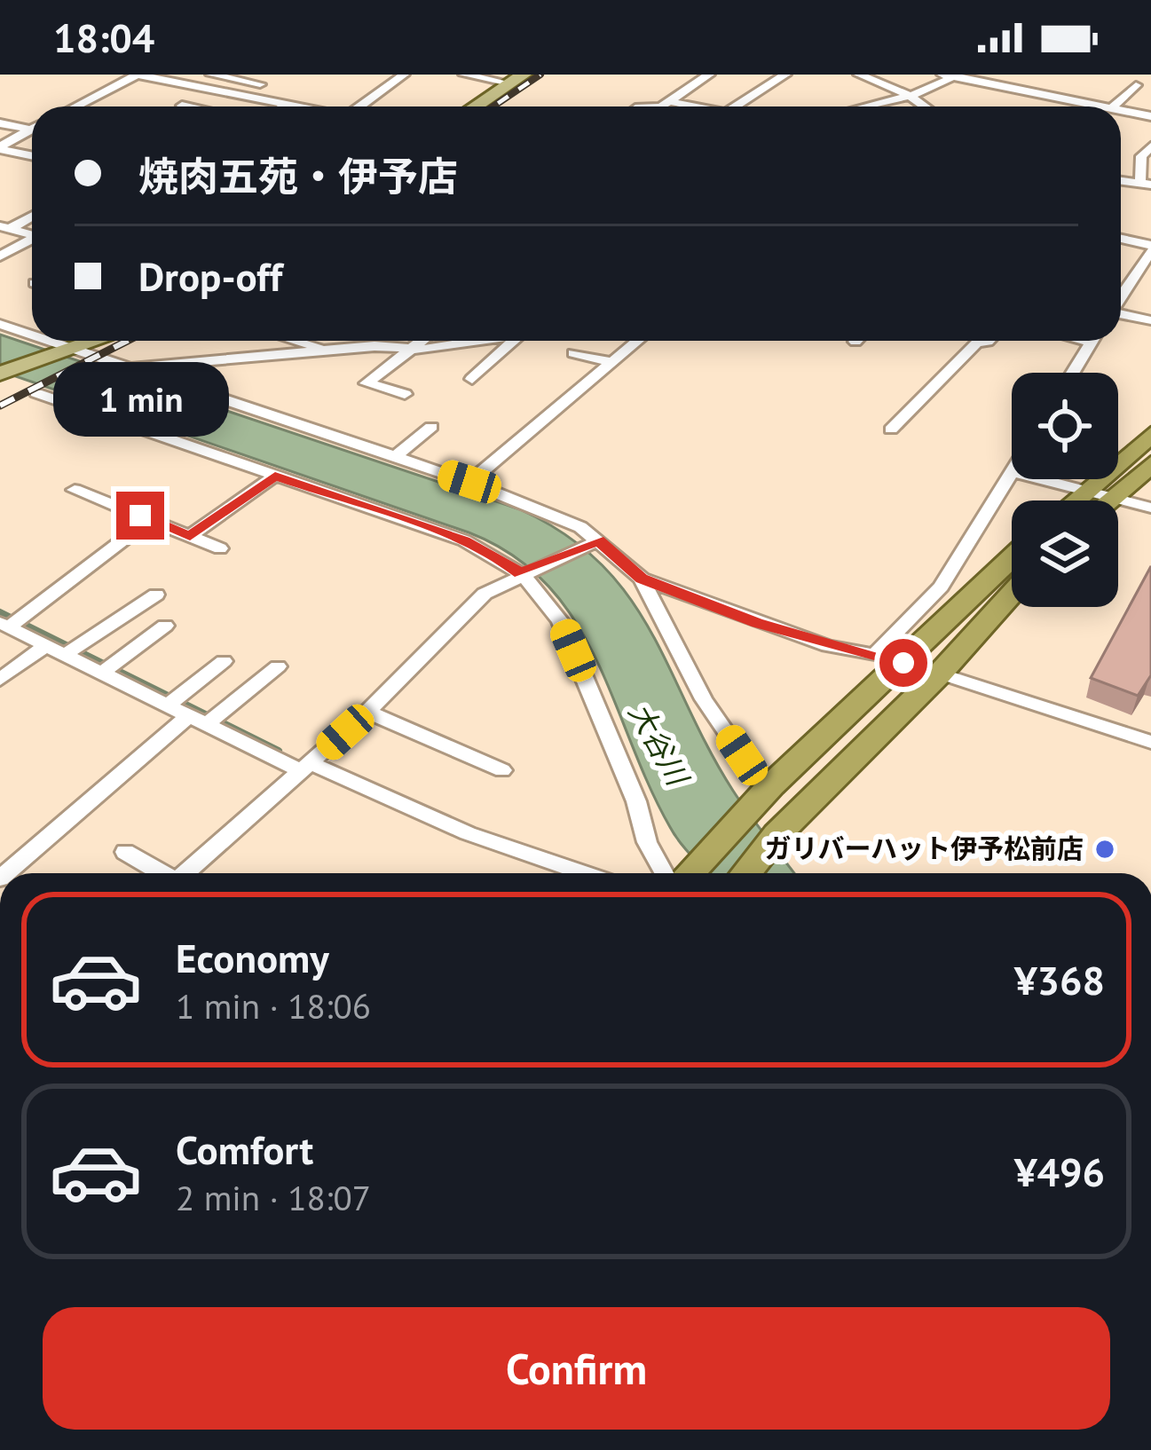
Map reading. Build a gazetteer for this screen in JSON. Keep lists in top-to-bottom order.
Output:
{
  "water": ["大谷川"],
  "places": ["ガリバーハット伊予松前店"],
  "page": {
    "status": "18:04",
    "banner": ["焼肉五苑・伊予店", "Drop-off"],
    "bubble": "1 min",
    "list": [
      {
        "name": "Economy",
        "note": "1 min · 18:06",
        "value": "¥368"
      },
      {
        "name": "Comfort",
        "note": "2 min · 18:07",
        "value": "¥496"
      }
    ],
    "buttons": "Confirm"
  }
}
